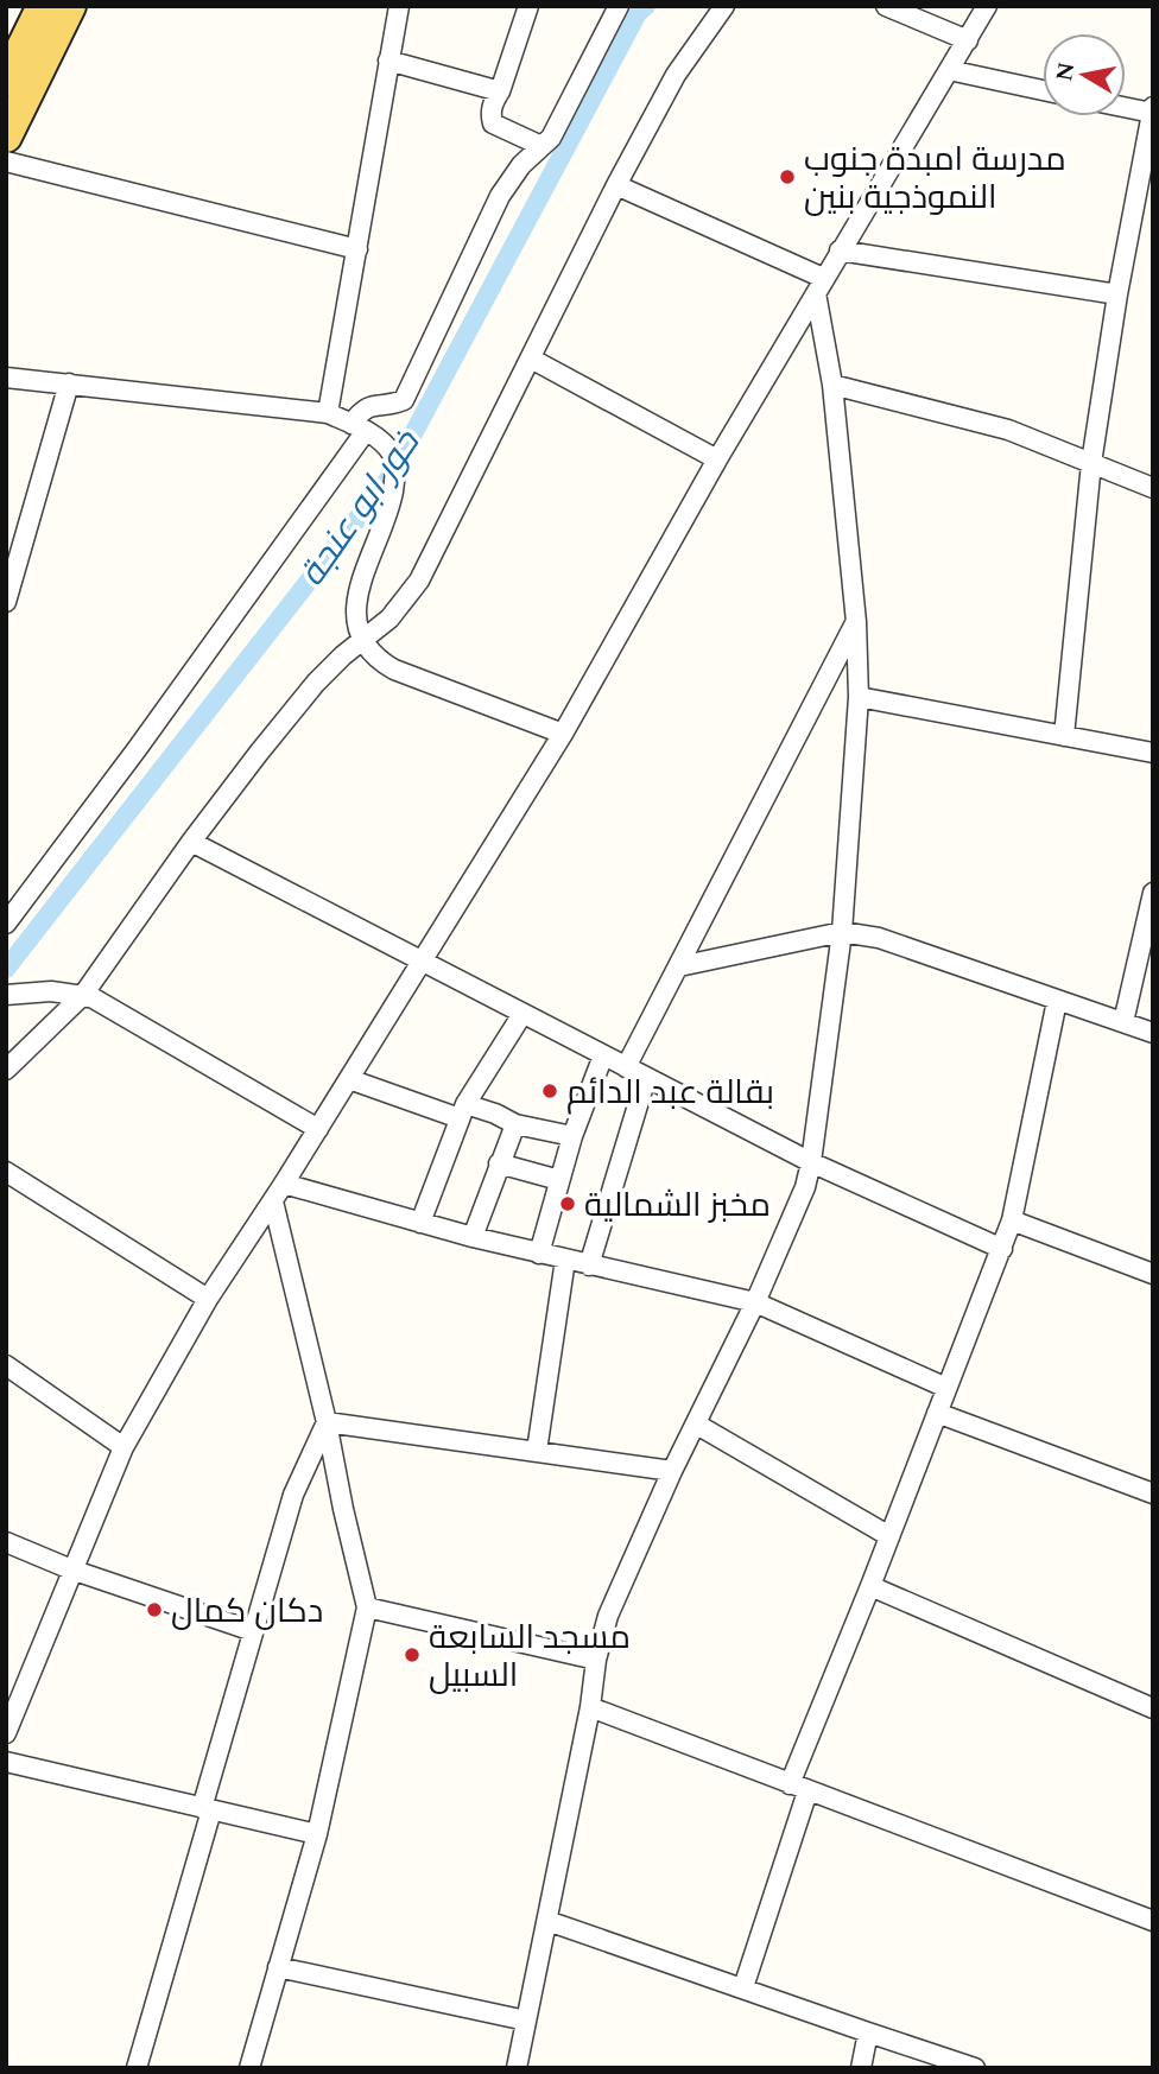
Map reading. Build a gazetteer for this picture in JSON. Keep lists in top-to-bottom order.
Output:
{
  "water": ["خور ابو عنجة"],
  "places": [
    "مدرسة امبدة جنوب النموذجية بنين",
    "بقالة عبد الدائم",
    "مخبز الشمالية",
    "دكان كمال",
    "مسجد السابعة السبيل"
  ],
  "north": "left"
}
